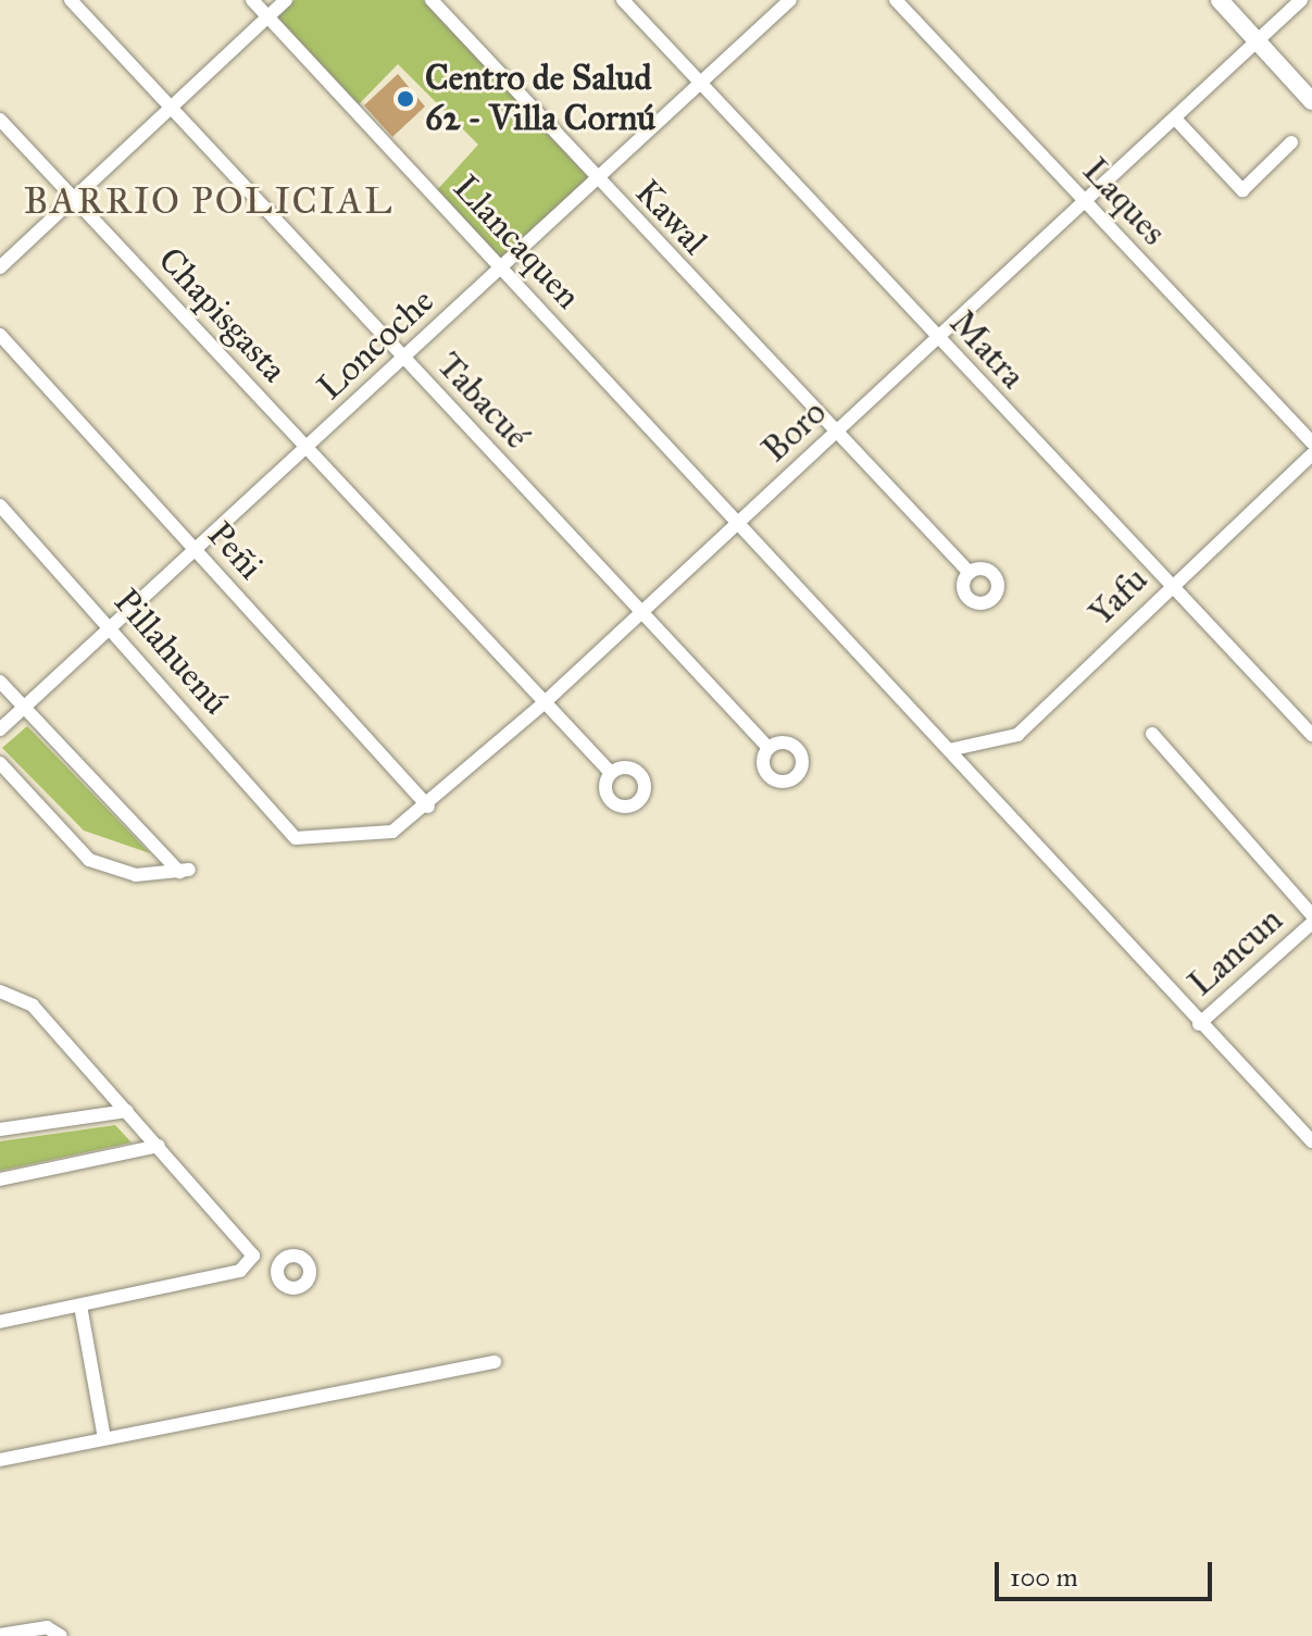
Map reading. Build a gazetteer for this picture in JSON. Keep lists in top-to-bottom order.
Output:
{
  "streets": {
    "street": [
      "Laques",
      "Kawal",
      "Llancaquen",
      "Chapisgasta",
      "Loncoche",
      "Matra",
      "Tabacué",
      "Boro",
      "Peñi",
      "Yafu",
      "Pillahuenú",
      "Lancun"
    ]
  },
  "crossings": [
    ["Laques", "Boro"],
    ["Kawal", "Loncoche"],
    ["Kawal", "Boro"],
    ["Llancaquen", "Loncoche"],
    ["Llancaquen", "Boro"],
    ["Llancaquen", "Yafu"],
    ["Llancaquen", "Lancun"],
    ["Chapisgasta", "Loncoche"],
    ["Chapisgasta", "Boro"],
    ["Loncoche", "Matra"],
    ["Loncoche", "Tabacué"],
    ["Loncoche", "Peñi"],
    ["Loncoche", "Pillahuenú"],
    ["Matra", "Boro"],
    ["Matra", "Yafu"],
    ["Tabacué", "Boro"],
    ["Boro", "Peñi"],
    ["Boro", "Pillahuenú"]
  ],
  "districts": ["BARRIO POLICIAL"],
  "places": ["Centro de Salud 62 - Villa Cornú"],
  "scale_bar": "100 m"
}
